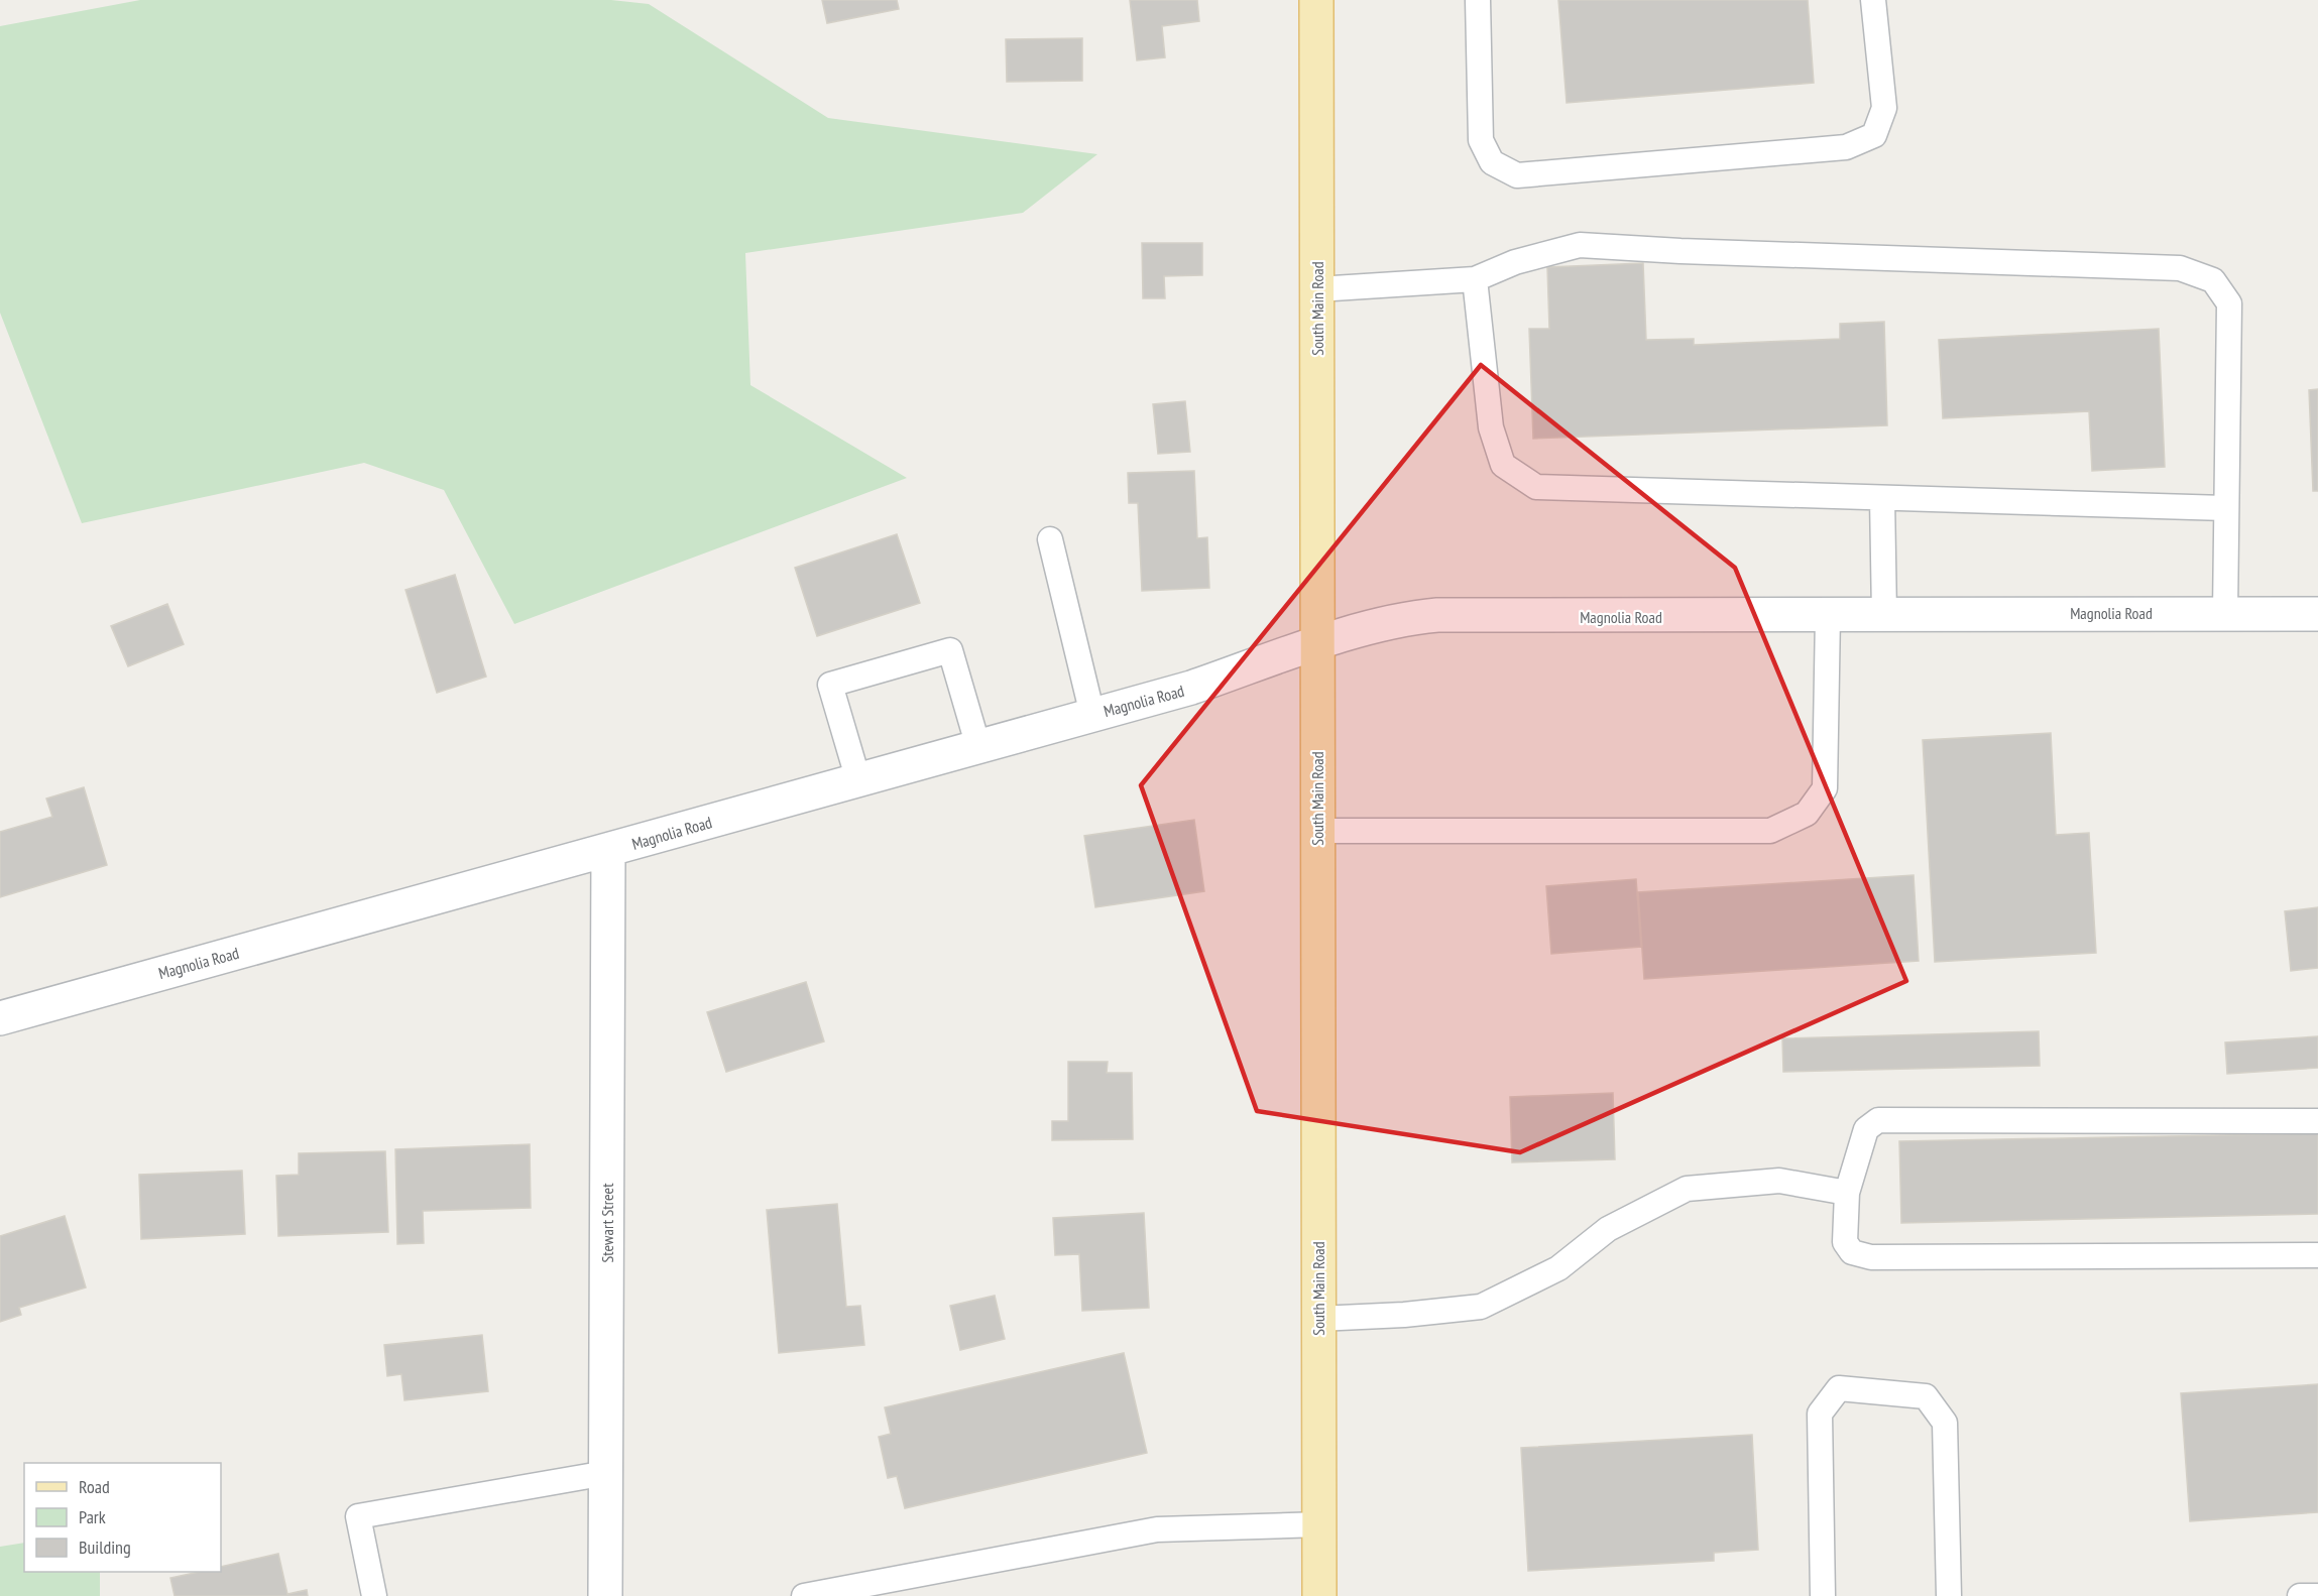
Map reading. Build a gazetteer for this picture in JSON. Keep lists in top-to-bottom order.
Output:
{
  "streets": {
    "main road": ["South Main Road"],
    "street": ["Magnolia Road", "Stewart Street"]
  },
  "crossings": [
    ["South Main Road", "Magnolia Road"],
    ["Magnolia Road", "Stewart Street"]
  ],
  "legend": ["Road", "Park", "Building"]
}
